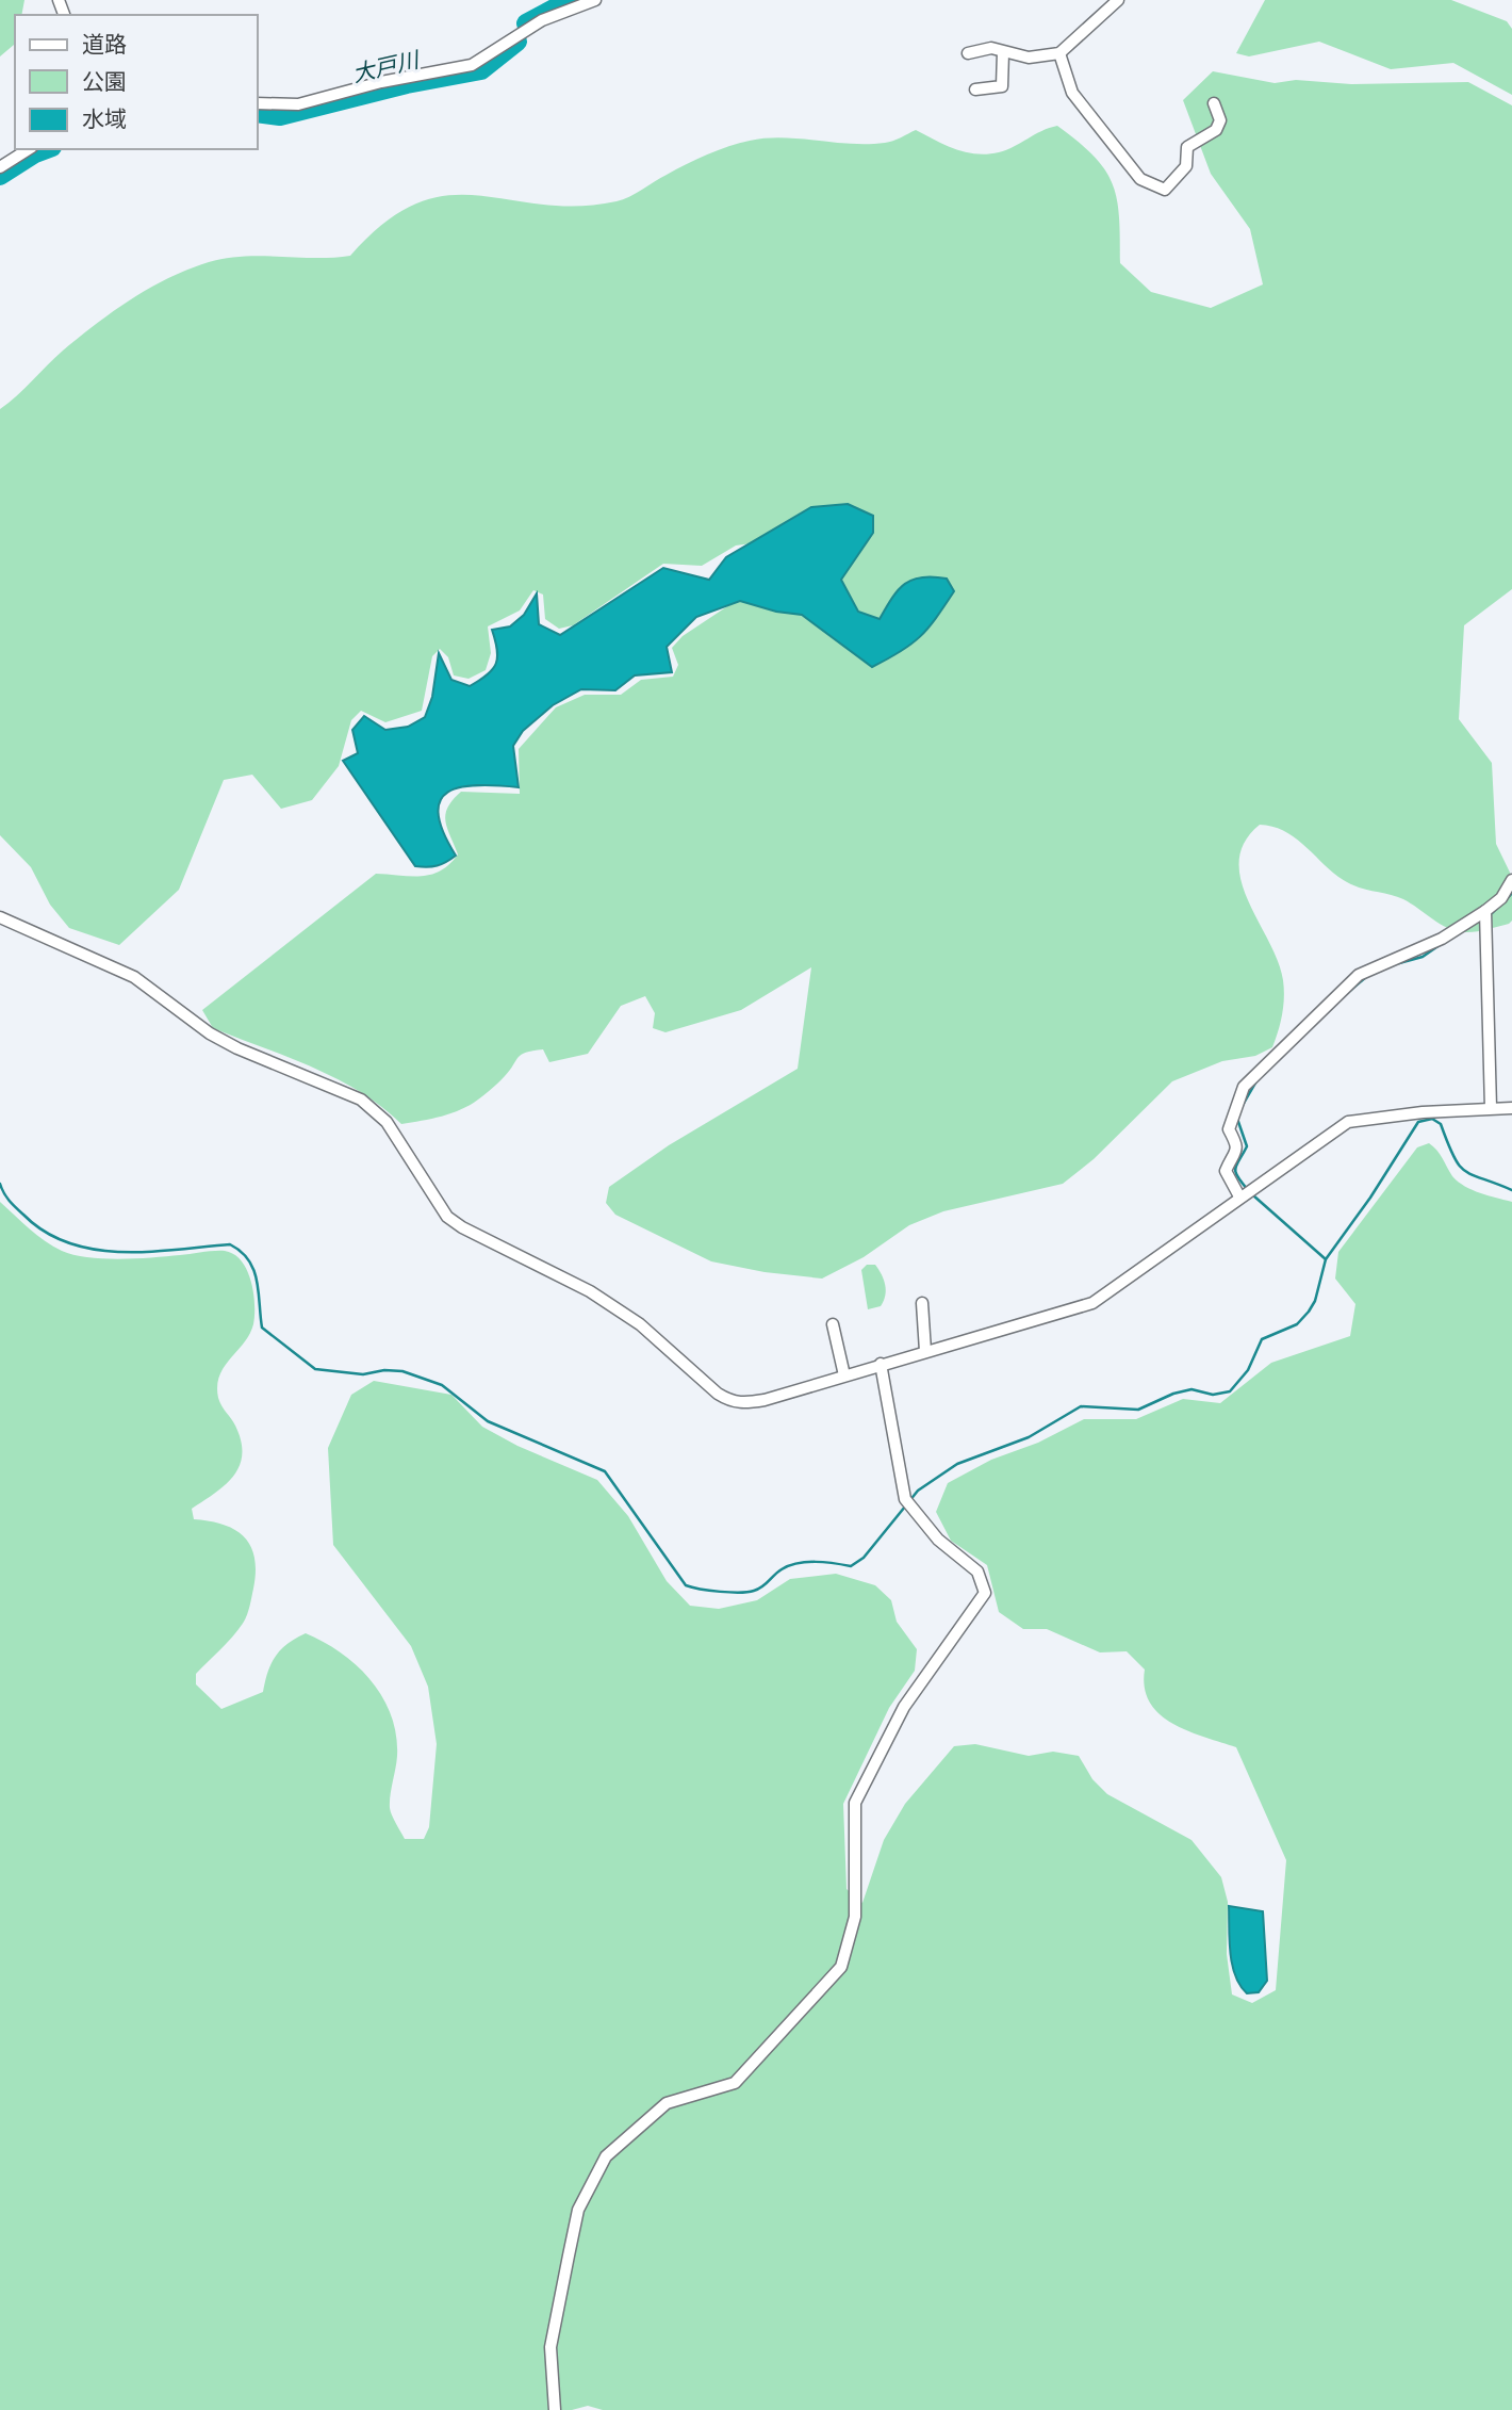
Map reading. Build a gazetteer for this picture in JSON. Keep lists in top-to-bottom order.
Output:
{
  "water": ["大戸川"],
  "legend": ["道路", "公園", "水域"]
}
